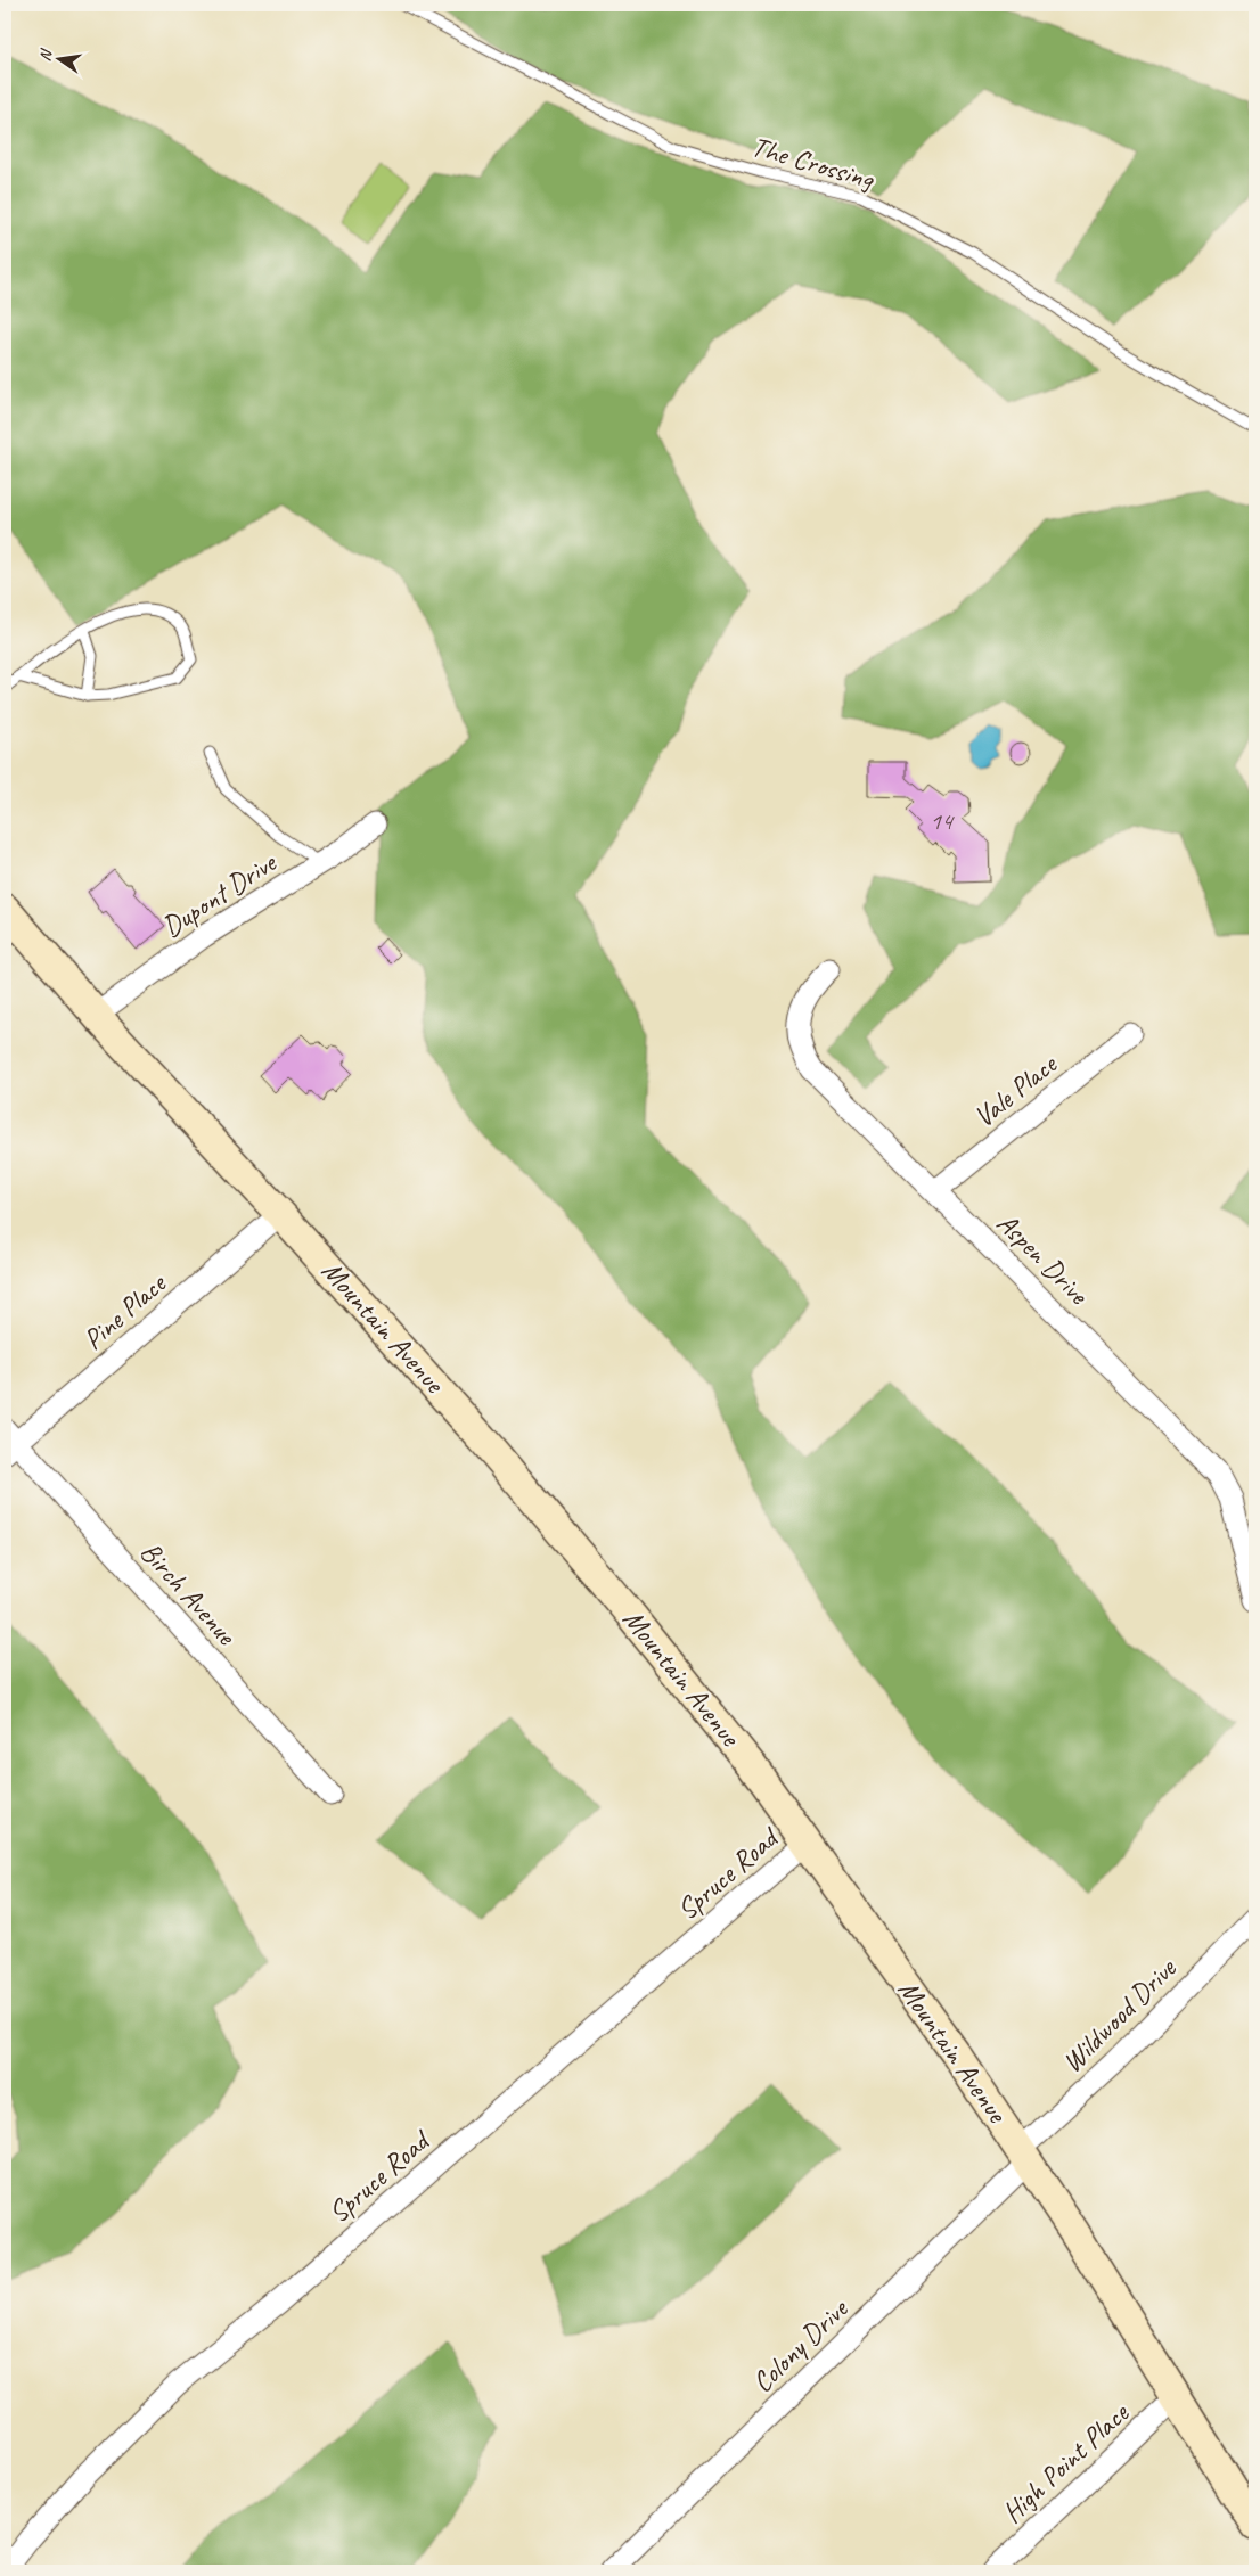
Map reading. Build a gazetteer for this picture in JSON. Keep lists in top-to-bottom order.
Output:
{
  "streets": {
    "street": [
      "Dupont Drive",
      "Vale Place",
      "Aspen Drive",
      "Pine Place",
      "Mountain Avenue",
      "Birch Avenue",
      "Spruce Road",
      "Wildwood Drive",
      "Colony Drive",
      "High Point Place"
    ],
    "lane": ["The Crossing"]
  },
  "crossings": [
    ["Dupont Drive", "Mountain Avenue"],
    ["Vale Place", "Aspen Drive"],
    ["Pine Place", "Mountain Avenue"],
    ["Pine Place", "Birch Avenue"],
    ["Mountain Avenue", "Spruce Road"],
    ["Mountain Avenue", "Wildwood Drive"],
    ["Mountain Avenue", "Colony Drive"],
    ["Mountain Avenue", "High Point Place"],
    ["Wildwood Drive", "Colony Drive"]
  ],
  "house_numbers": ["14"],
  "north": "left"
}
